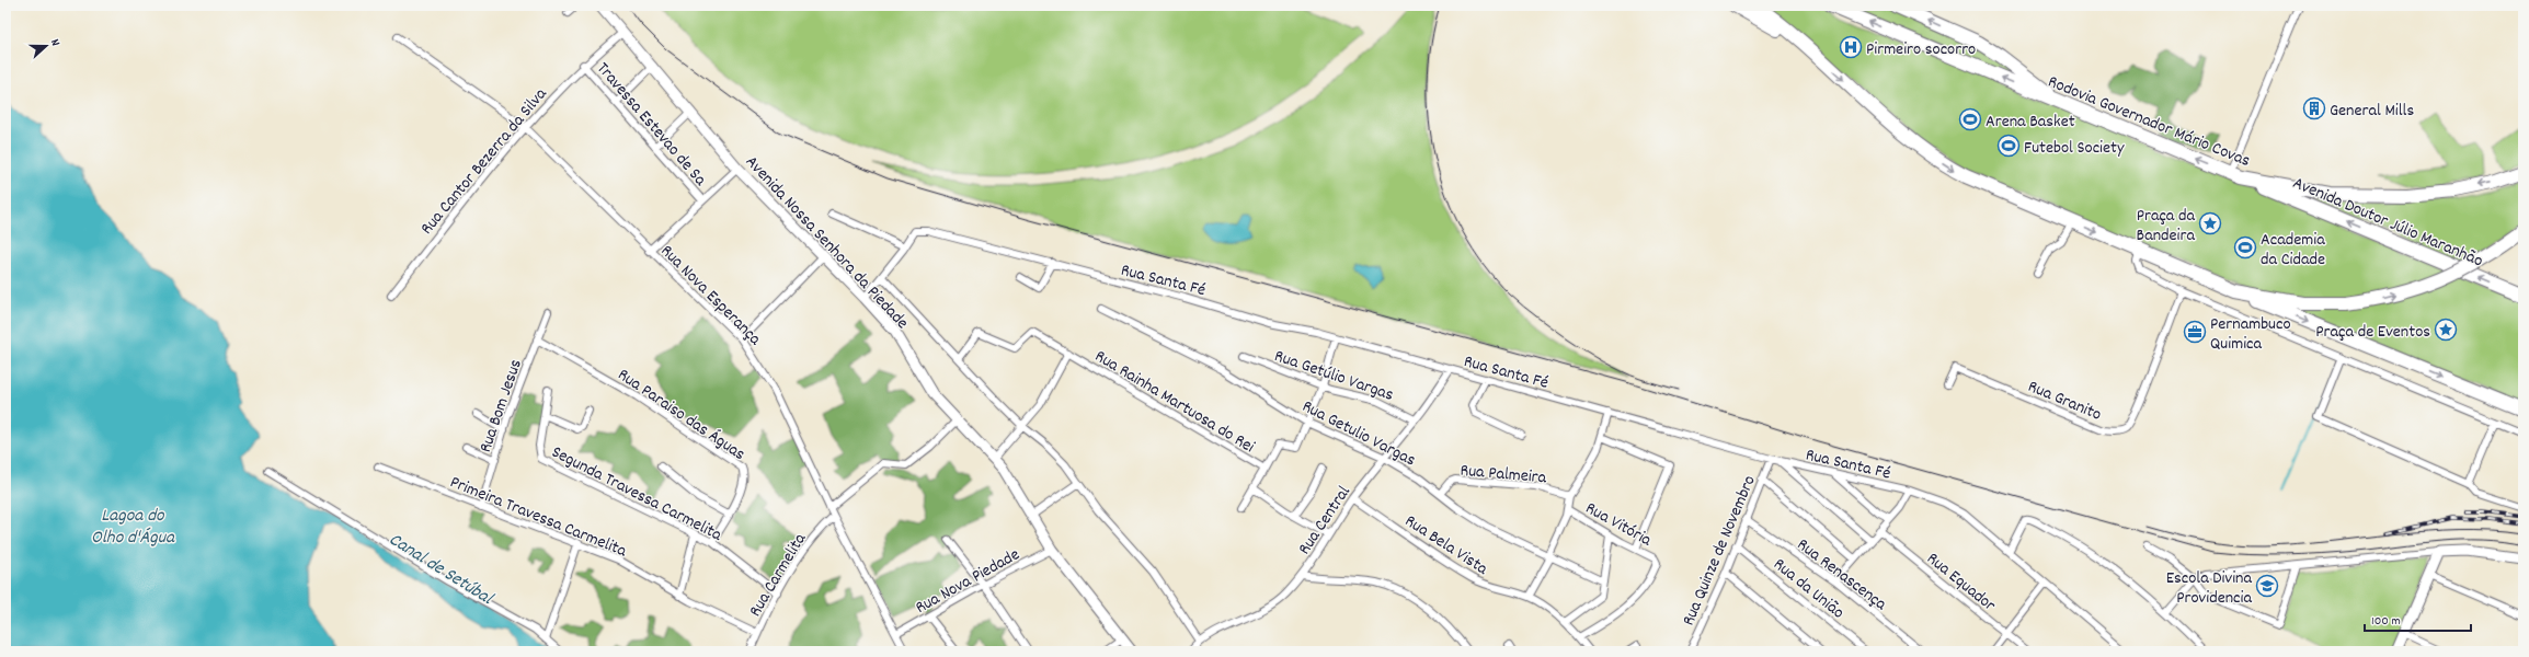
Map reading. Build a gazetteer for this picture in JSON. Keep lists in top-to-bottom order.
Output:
{
  "streets": {
    "highway": ["Rodovia Governador Mário Covas", "Avenida Doutor Júlio Maranhão"],
    "street": [
      "Travessa Estevao de Sa",
      "Rua Cantor Bezerra da Silva",
      "Avenida Nossa Senhora da Piedade",
      "Rua Santa Fé",
      "Rua Nova Esperança",
      "Rua Getúlio Vargas",
      "Rua Granito",
      "Rua Rainha Martuosa do Rei",
      "Rua Bom Jesus",
      "Rua Paraiso das Águas",
      "Rua Getulio Vargas",
      "Rua Palmeira",
      "Segunda Travessa Carmelita",
      "Primeira Travessa Carmelita",
      "Rua Central",
      "Rua Vitória",
      "Rua Bela Vista",
      "Rua Quinze de Novembro",
      "Rua Renascença",
      "Rua Carmelita",
      "Rua Nova Piedade",
      "Rua Equador",
      "Rua da União"
    ]
  },
  "crossings": [
    ["Rodovia Governador Mário Covas", "Avenida Doutor Júlio Maranhão"],
    ["Travessa Estevao de Sa", "Rua Cantor Bezerra da Silva"],
    ["Rua Cantor Bezerra da Silva", "Avenida Nossa Senhora da Piedade"],
    ["Rua Cantor Bezerra da Silva", "Rua Nova Esperança"],
    ["Avenida Nossa Senhora da Piedade", "Rua Santa Fé"],
    ["Avenida Nossa Senhora da Piedade", "Rua Nova Piedade"],
    ["Rua Santa Fé", "Rua Central"],
    ["Rua Santa Fé", "Rua Quinze de Novembro"],
    ["Rua Nova Esperança", "Rua Carmelita"],
    ["Rua Nova Esperança", "Rua Nova Piedade"],
    ["Rua Getúlio Vargas", "Rua Central"],
    ["Rua Bom Jesus", "Rua Paraiso das Águas"],
    ["Rua Bom Jesus", "Primeira Travessa Carmelita"],
    ["Rua Paraiso das Águas", "Segunda Travessa Carmelita"],
    ["Rua Getulio Vargas", "Rua Palmeira"],
    ["Rua Getulio Vargas", "Rua Central"],
    ["Segunda Travessa Carmelita", "Rua Carmelita"],
    ["Primeira Travessa Carmelita", "Rua Carmelita"],
    ["Rua Central", "Rua Bela Vista"],
    ["Rua Vitória", "Rua Bela Vista"],
    ["Rua Quinze de Novembro", "Rua Renascença"],
    ["Rua Quinze de Novembro", "Rua da União"]
  ],
  "water": ["Lagoa do Olho d'Água", "Canal de Setúbal"],
  "places": {
    "hospital": ["Pirmeiro socorro"],
    "building": ["General Mills"],
    "sports": ["Arena Basket", "Futebol Society", "Academia da Cidade"],
    "place": ["Praça da Bandeira", "Praça de Eventos"],
    "office": ["Pernambuco Quimica"],
    "school or university": ["Escola Divina Providencia"]
  },
  "scale_bar": "100 m",
  "north": "right"
}
